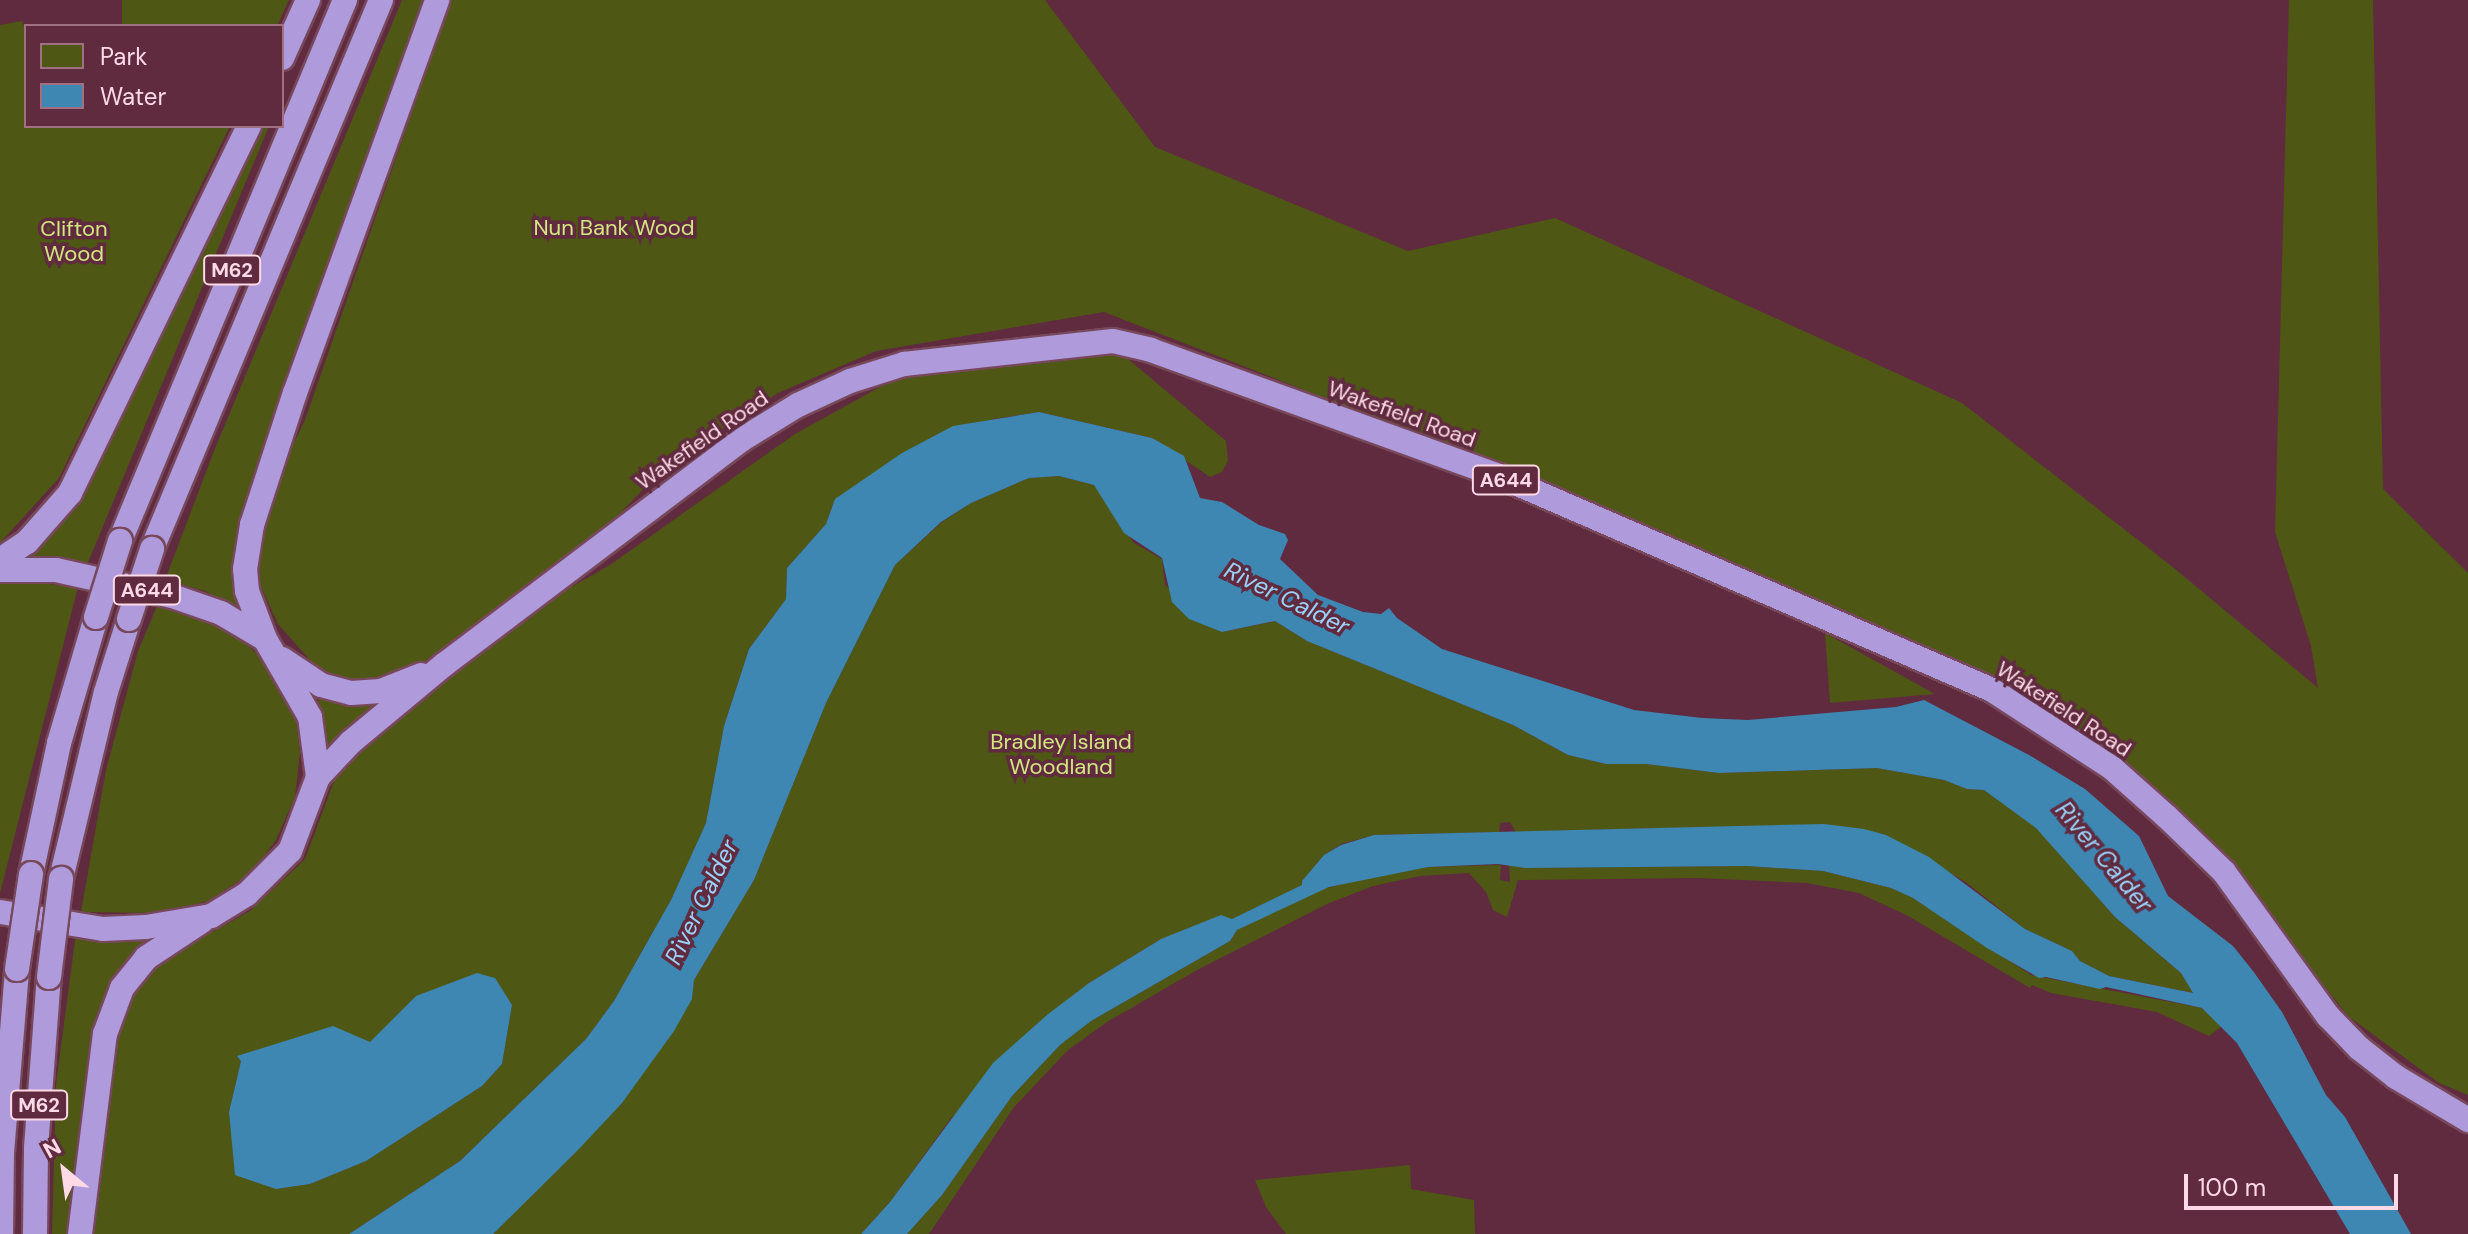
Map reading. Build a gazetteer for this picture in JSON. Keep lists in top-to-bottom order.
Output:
{
  "streets": {
    "highway": ["M62", "Wakefield Road", "A644"]
  },
  "crossings": [
    ["Wakefield Road", "A644"]
  ],
  "water": ["River Calder"],
  "parks": ["Clifton Wood", "Nun Bank Wood", "Bradley Island Woodland"],
  "legend": ["Park", "Water"],
  "scale_bar": "100 m",
  "north": "top left"
}
